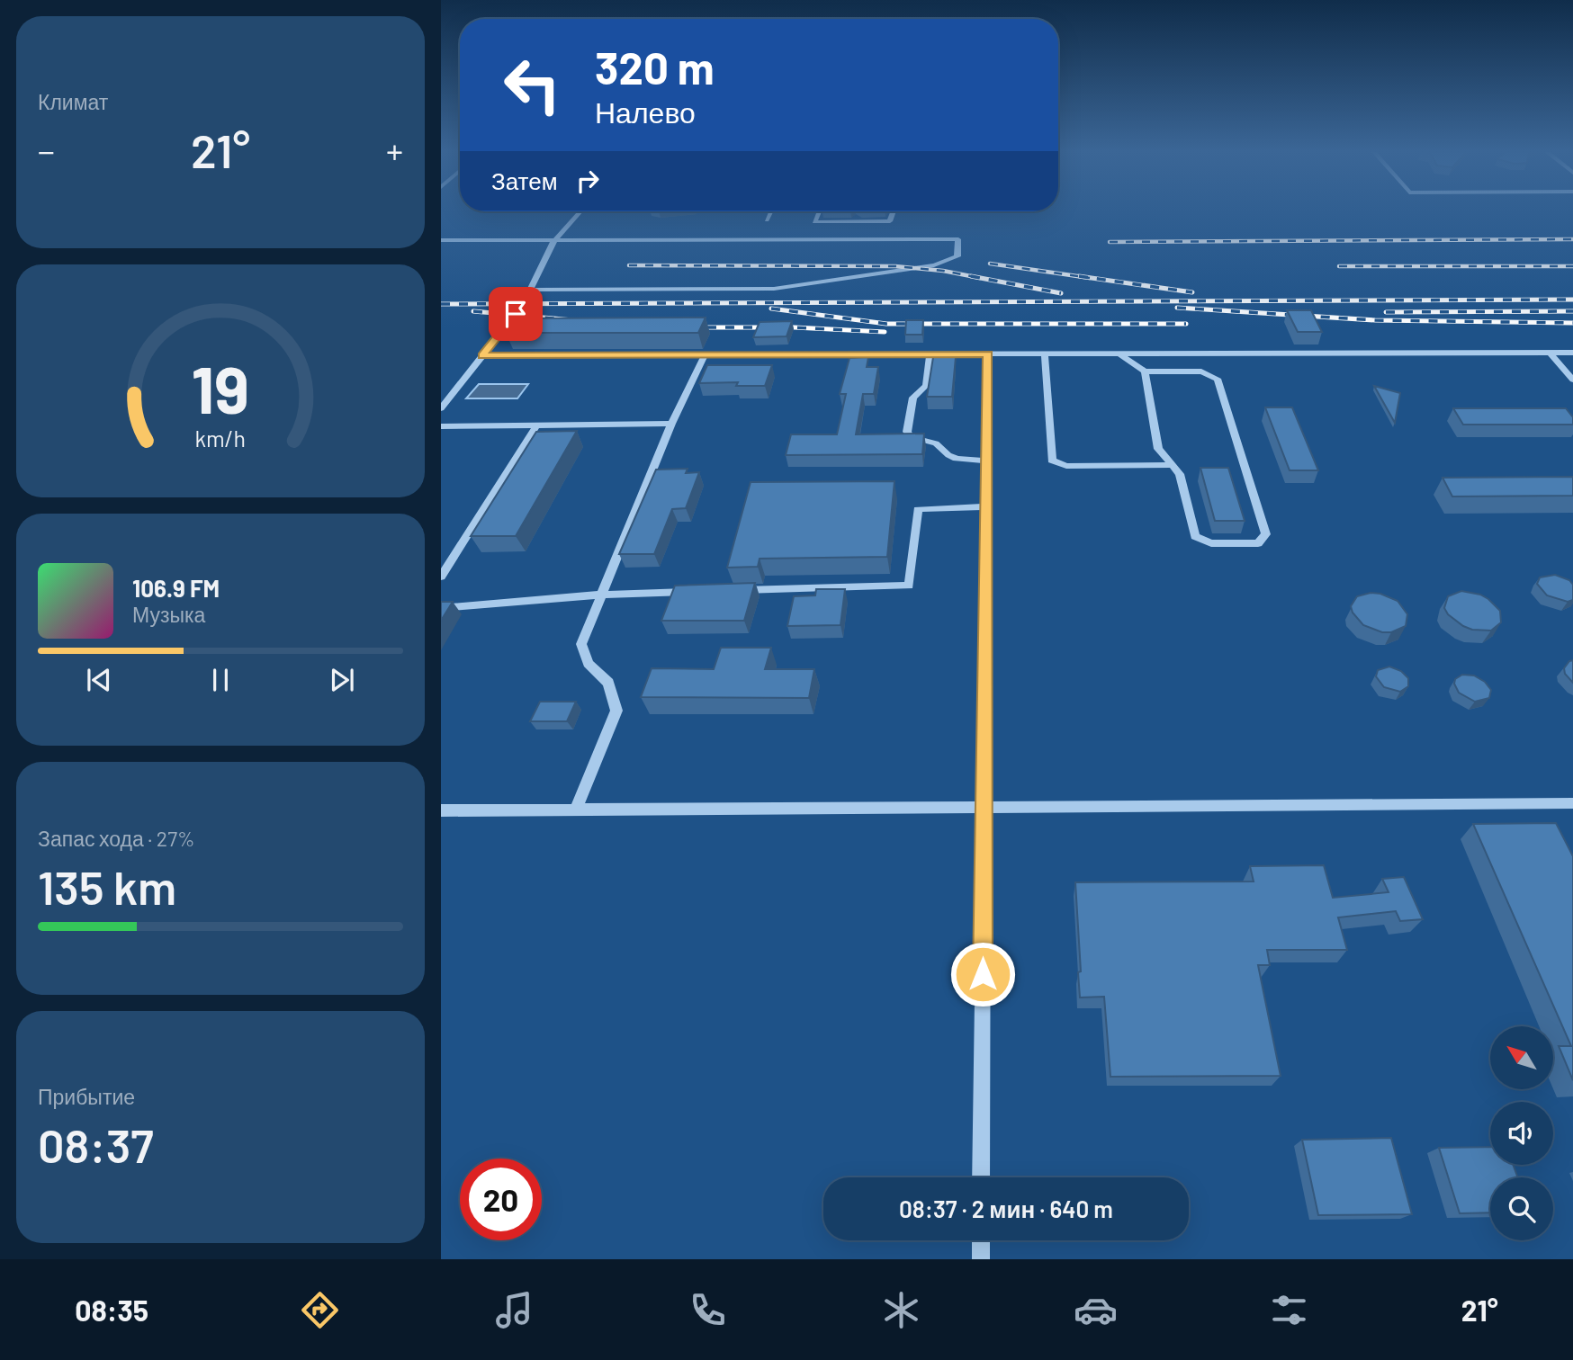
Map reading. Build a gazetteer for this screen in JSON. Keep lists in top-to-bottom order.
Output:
{
  "north": "top left",
  "page": {
    "tile": [
      "Климат",
      ["Запас хода · 27%", "135 km"],
      ["Прибытие", "08:37"]
    ],
    "turn": ["320 m", "Налево"],
    "heat": ["−", "21°", "+"],
    "then": "Затем",
    "song": ["106.9 FM", "Музыка"],
    "limit": "20",
    "trip": "08:37 · 2 мин · 640 m",
    "tabs": ["08:35", "21°"],
    "gauge": ["19", "km/h"]
  }
}
